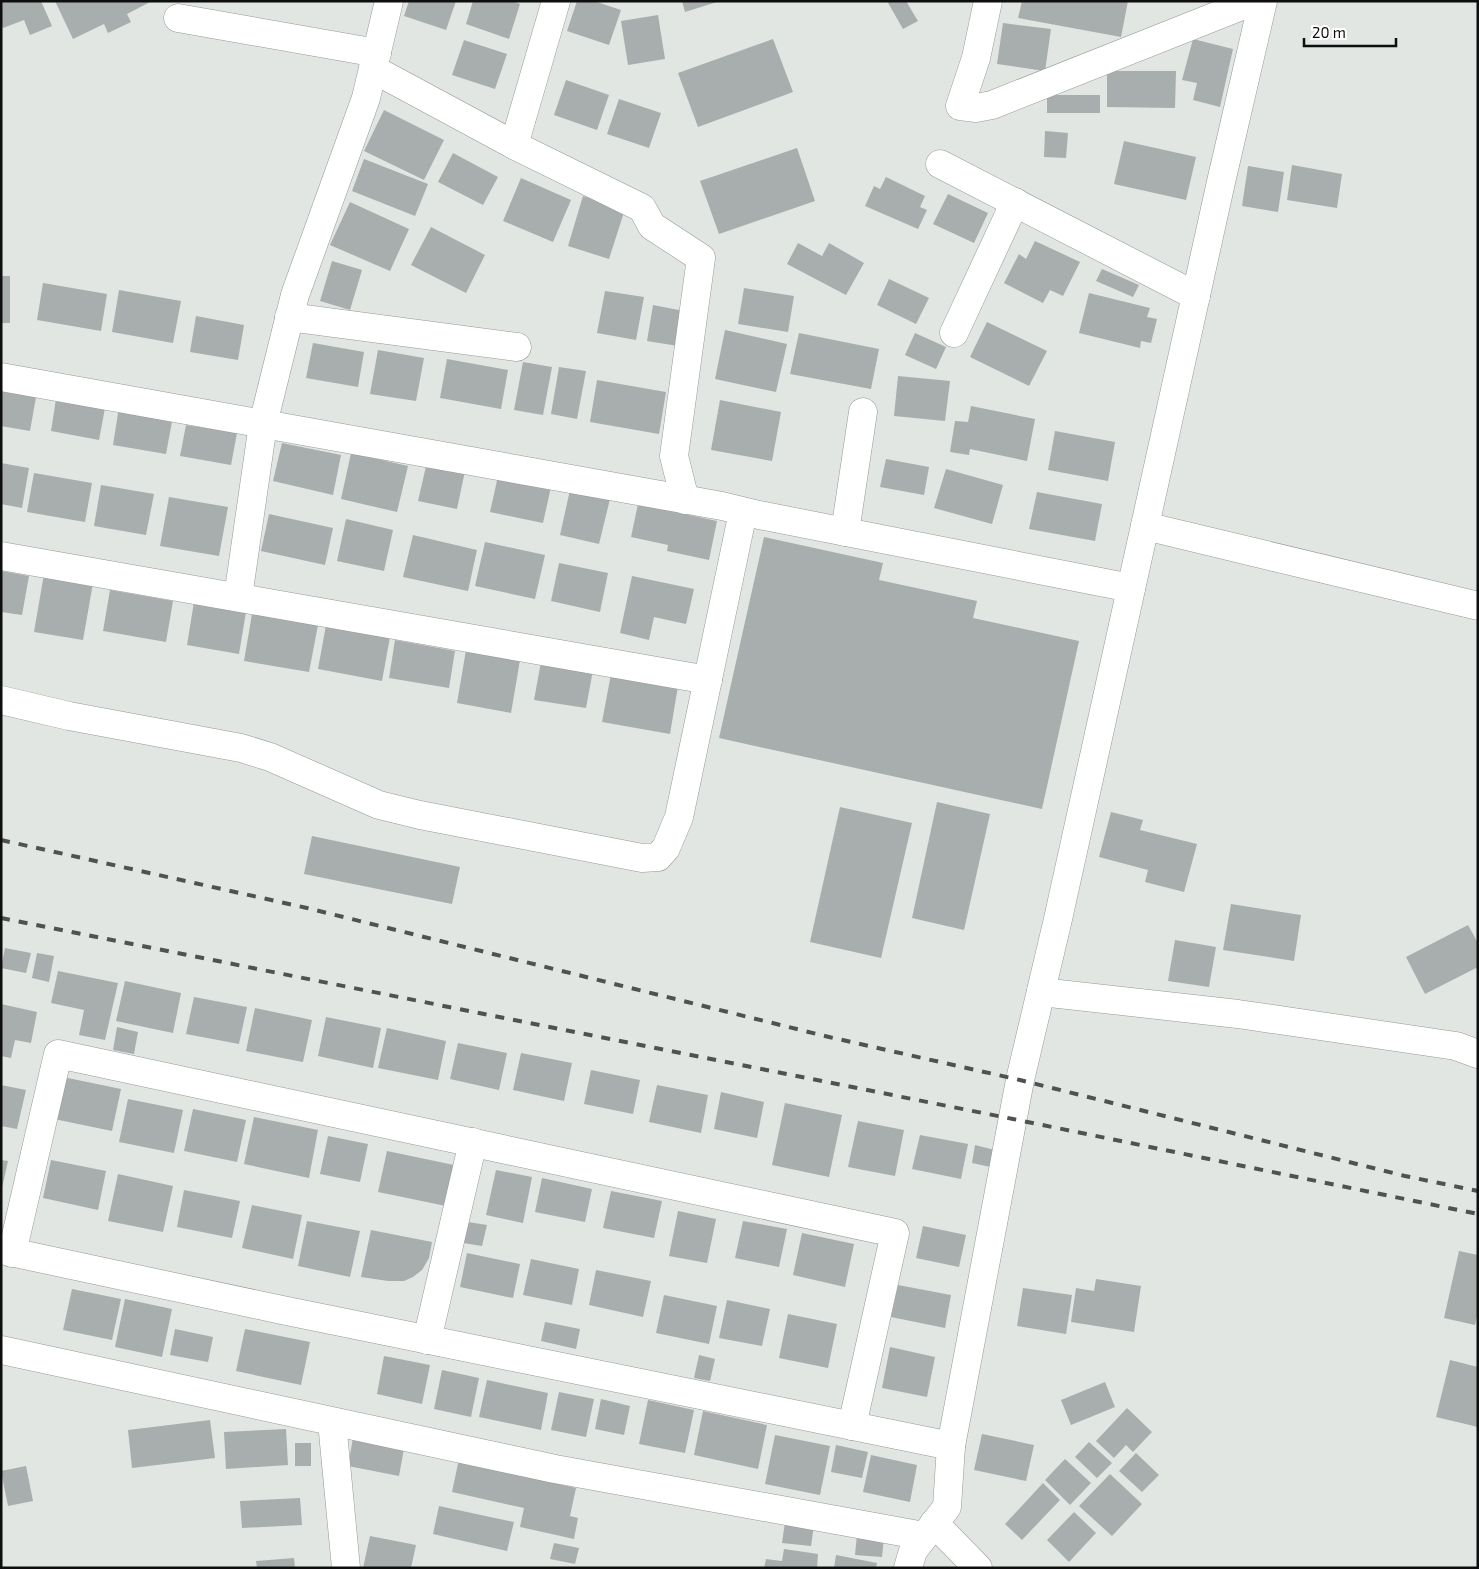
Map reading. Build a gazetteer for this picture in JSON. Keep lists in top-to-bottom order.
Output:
{
  "scale_bar": "20 m"
}
